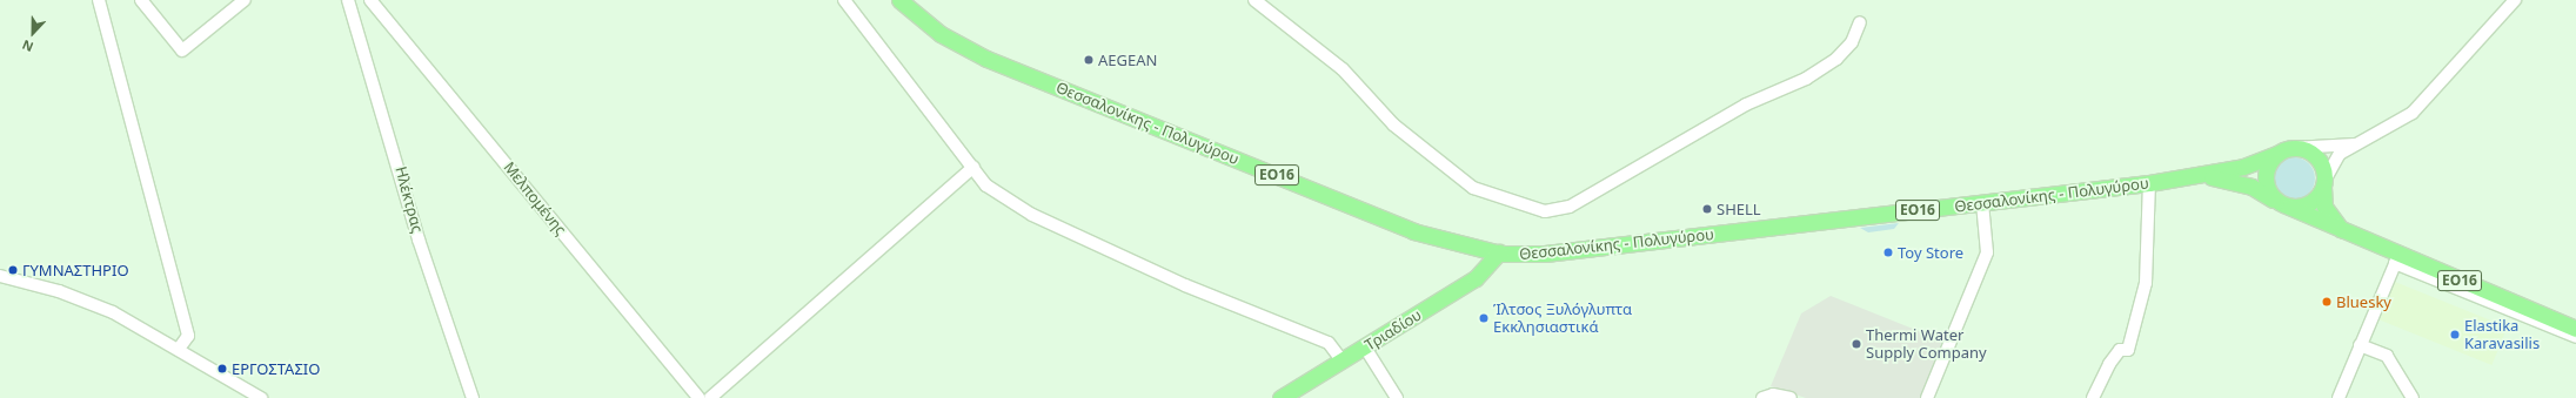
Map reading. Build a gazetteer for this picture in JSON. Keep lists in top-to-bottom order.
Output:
{
  "streets": {
    "main road": ["Θεσσαλονίκης - Πολυγύρου", "ΕΟ16", "Τριαδίου"],
    "street": ["Μελπομένης", "Ηλέκτρας"]
  },
  "crossings": [
    ["Θεσσαλονίκης - Πολυγύρου", "ΕΟ16"],
    ["Θεσσαλονίκης - Πολυγύρου", "Τριαδίου"]
  ],
  "places": [
    "AEGEAN",
    "SHELL",
    "Toy Store",
    "ΓΥΜΝΑΣΤΗΡΙΟ",
    "Bluesky",
    "Ίλτσος Ξυλόγλυπτα Εκκλησιαστικά",
    "Elastika Karavasilis",
    "Thermi Water Supply Company",
    "ΕΡΓΟΣΤΑΣΙΟ"
  ],
  "north": "bottom"
}
